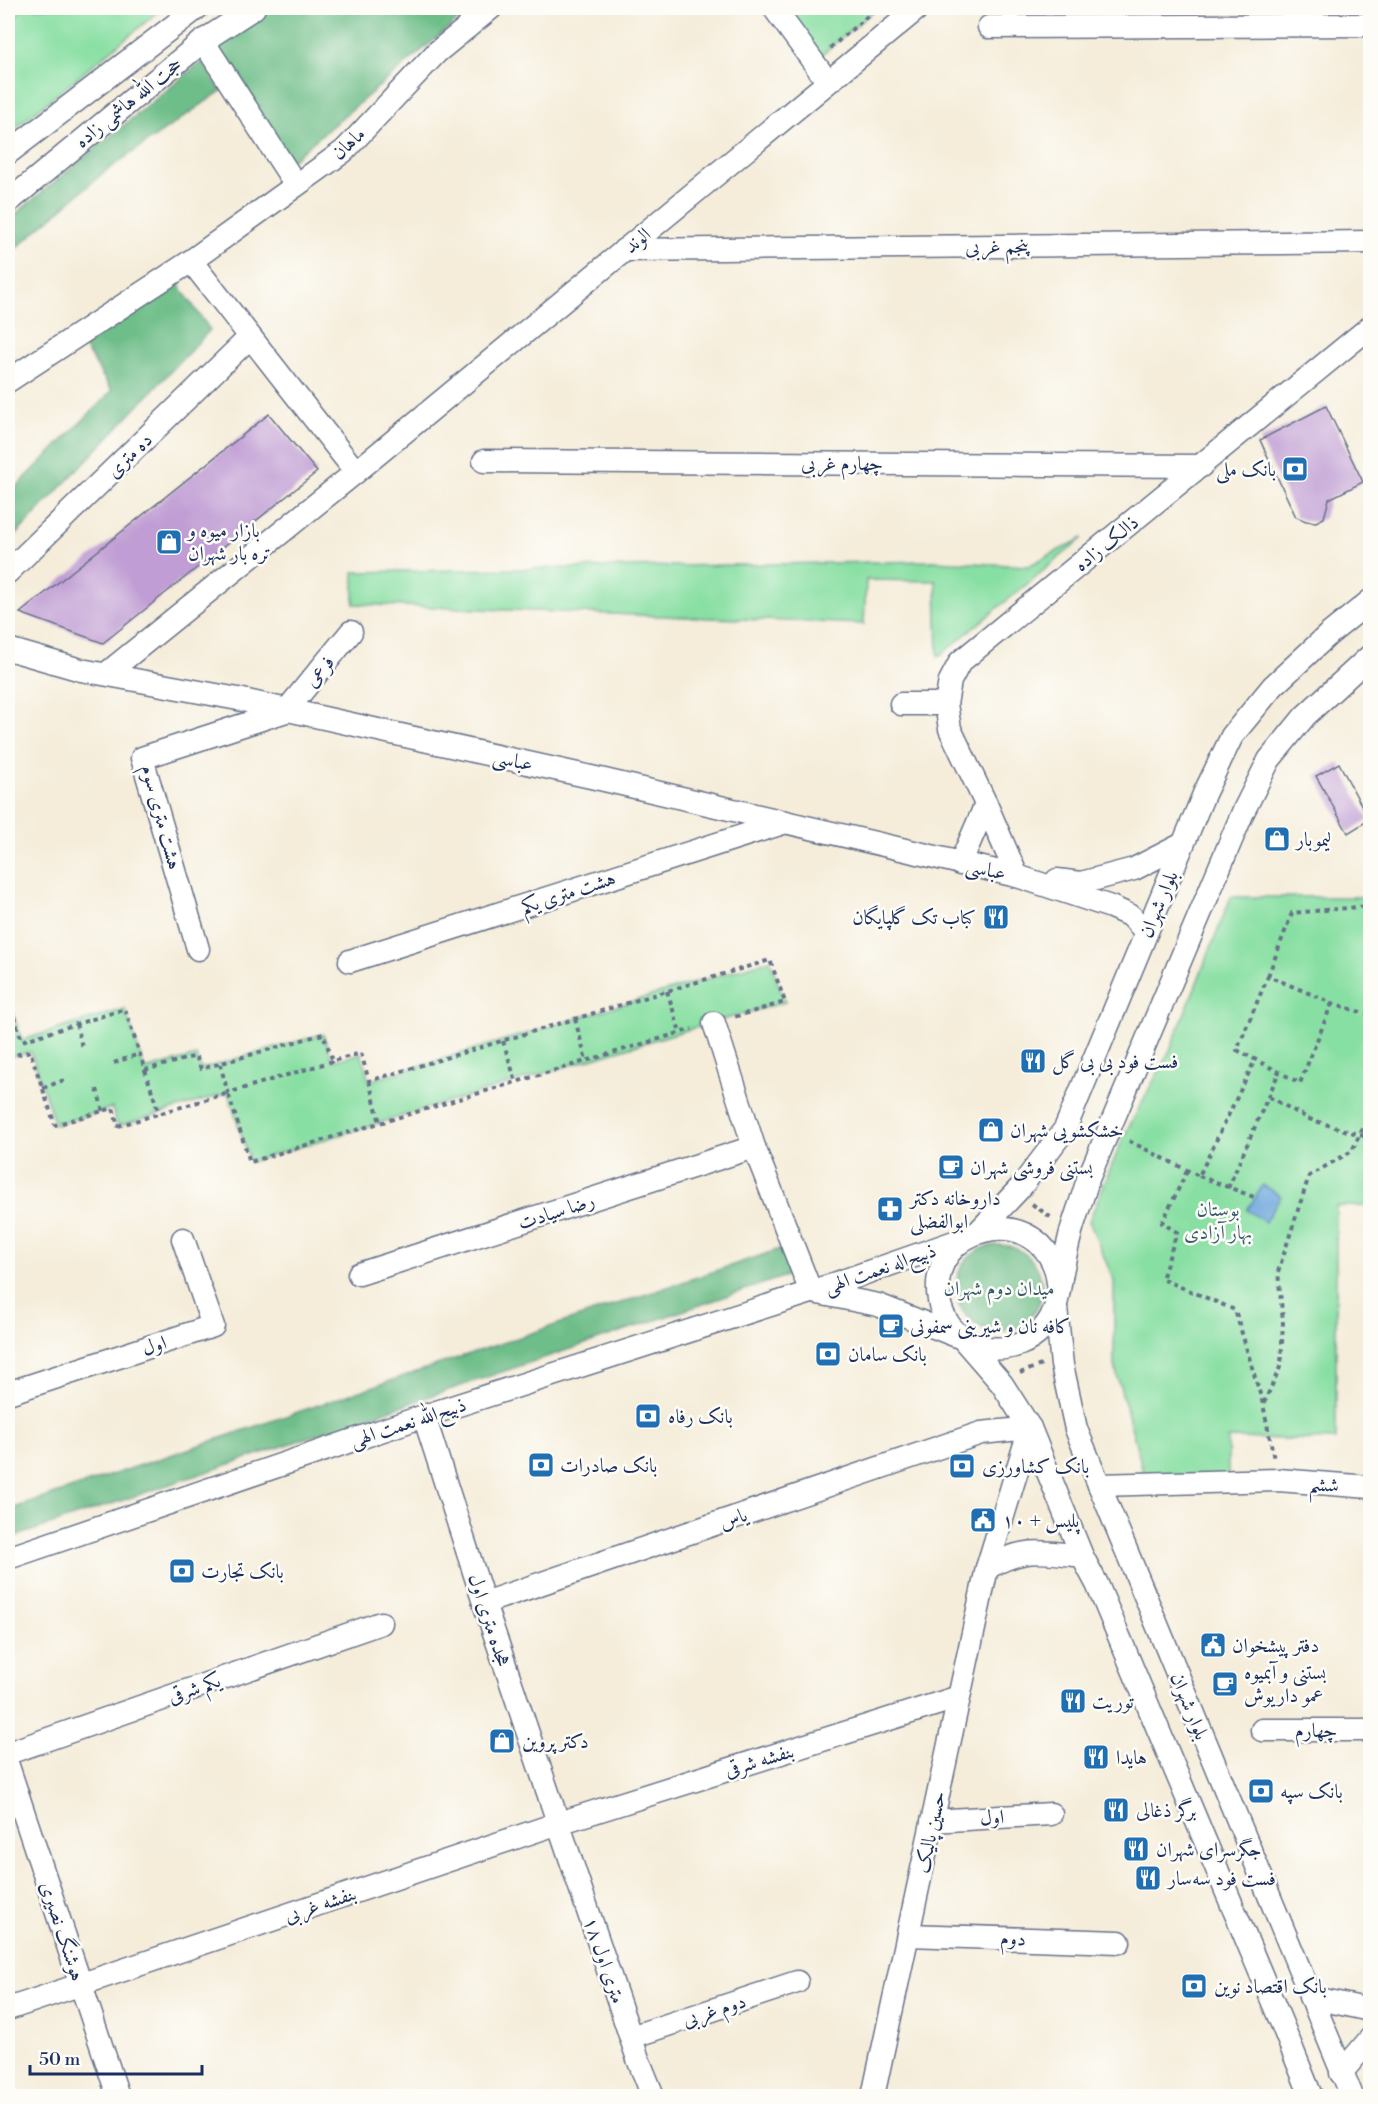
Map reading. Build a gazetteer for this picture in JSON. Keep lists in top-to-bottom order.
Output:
{
  "streets": {
    "street": [
      "حجت الله هاشمی زاده",
      "ماهان",
      "الوند",
      "پنجم غربی",
      "ده متری",
      "چهارم غربی",
      "ذالک زاده",
      "فرعی",
      "عباسی",
      "هشت متری سوم",
      "هشت متری یکم",
      "بلوار شهران",
      "رضا سیادت",
      "ذبیح‌اله نعمت الهی",
      "اول",
      "ذبیح‌الله نعمت الهی",
      "ششم",
      "یاس",
      "هجده متری اول",
      "یکم شرقی",
      "چهارم",
      "بنفشه شرقی",
      "حسین پالیک",
      "بنفشه غربی",
      "هوشنگ نصیری",
      "دوم",
      "۱۸ متری اول",
      "دوم غربی"
    ]
  },
  "crossings": [
    ["الوند", "پنجم غربی"],
    ["الوند", "عباسی"],
    ["چهارم غربی", "ذالک زاده"],
    ["ذالک زاده", "عباسی"],
    ["فرعی", "عباسی"],
    ["فرعی", "هشت متری سوم"],
    ["عباسی", "هشت متری سوم"],
    ["عباسی", "هشت متری یکم"],
    ["بلوار شهران", "ذبیح‌اله نعمت الهی"],
    ["بلوار شهران", "ششم"],
    ["بلوار شهران", "یاس"],
    ["بلوار شهران", "حسین پالیک"],
    ["ذبیح‌اله نعمت الهی", "ذبیح‌الله نعمت الهی"],
    ["اول", "حسین پالیک"],
    ["ذبیح‌الله نعمت الهی", "هجده متری اول"],
    ["یاس", "هجده متری اول"],
    ["یاس", "حسین پالیک"],
    ["هجده متری اول", "بنفشه شرقی"],
    ["هجده متری اول", "بنفشه غربی"],
    ["هجده متری اول", "۱۸ متری اول"],
    ["بنفشه شرقی", "حسین پالیک"],
    ["بنفشه شرقی", "بنفشه غربی"],
    ["بنفشه شرقی", "۱۸ متری اول"],
    ["حسین پالیک", "دوم"],
    ["بنفشه غربی", "هوشنگ نصیری"],
    ["بنفشه غربی", "۱۸ متری اول"],
    ["۱۸ متری اول", "دوم غربی"]
  ],
  "parks": ["بوستان بهار آزادی", "میدان دوم شهران"],
  "places": {
    "bank": [
      "بانک ملی",
      "بانک سامان",
      "بانک رفاه",
      "بانک صادرات",
      "بانک کشاورزی",
      "بانک تجارت",
      "بانک سپه",
      "بانک اقتصاد نوین"
    ],
    "shop": [
      "بازار میوه و تره بار شهران",
      "لیموبار",
      "خشکشویی شهران",
      "دکتر پروین"
    ],
    "restaurant": [
      "کباب تک گلپایگان",
      "فست فود بی بی گل",
      "توریت",
      "هایدا",
      "برگر ذغالی",
      "جگرسرای شهران",
      "فست فود سه‌سار"
    ],
    "cafe": ["بستنی فروشی شهران", "کافه نان و شیرینی سمفونی", "بستنی و آبمیوه عمو داریوش"],
    "pharmacy": ["داروخانه دکتر ابوالفضلی"],
    "public building": ["پلیس + ۱۰", "دفتر پیشخوان"]
  },
  "scale_bar": "50 m"
}
